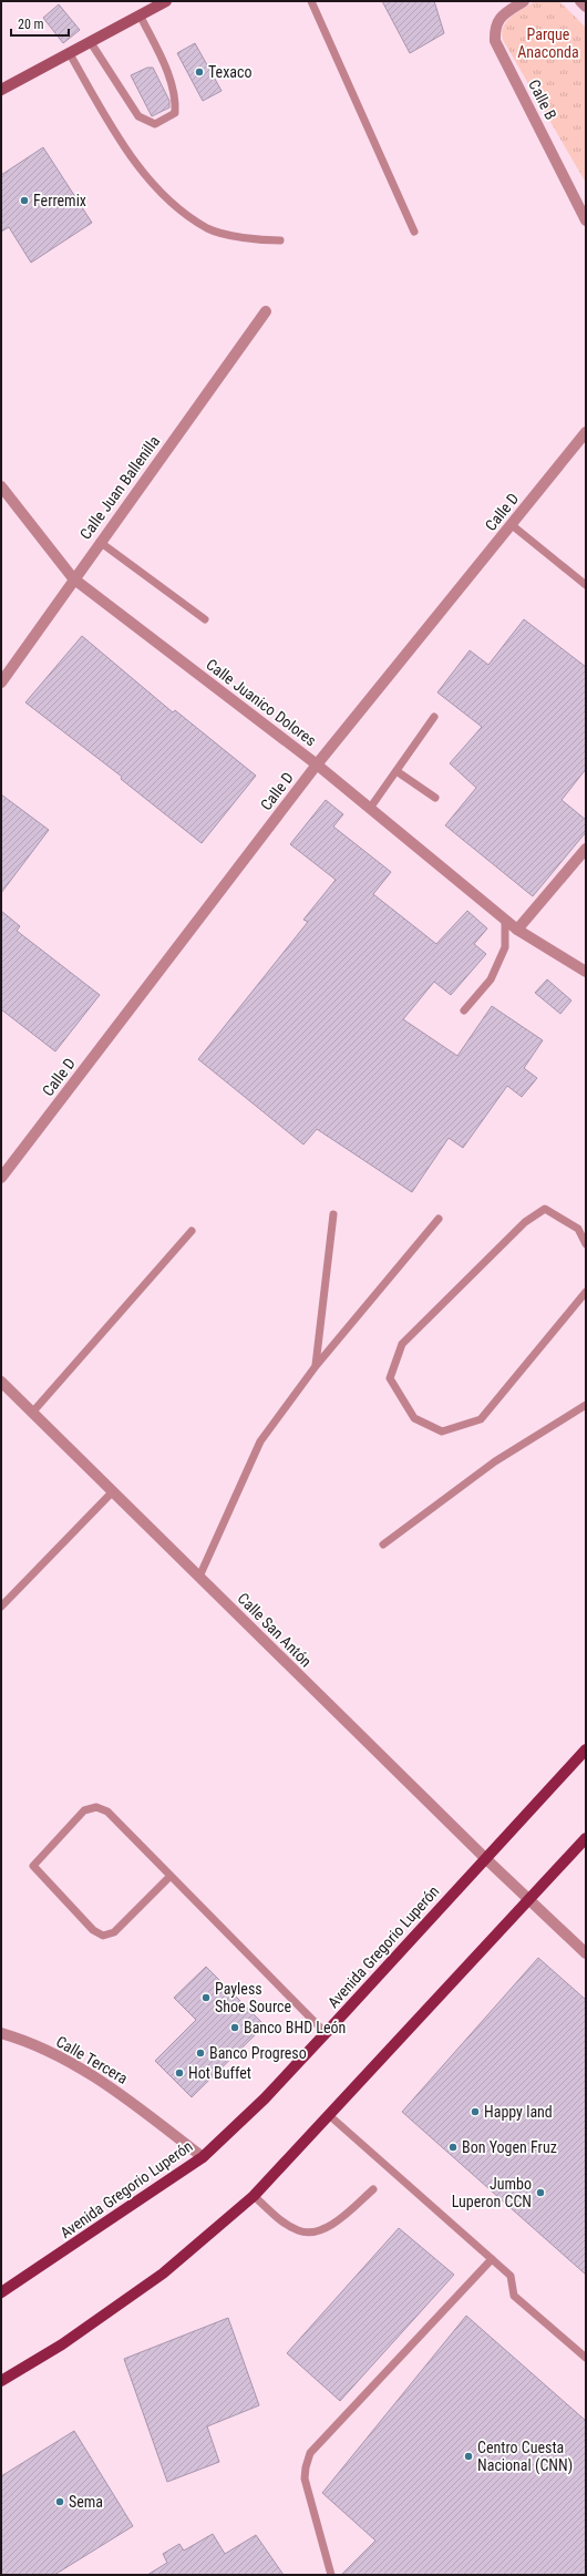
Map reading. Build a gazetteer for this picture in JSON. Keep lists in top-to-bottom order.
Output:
{
  "streets": {
    "main road": ["Avenida Gregorio Luperón"],
    "street": [
      "Calle B",
      "Calle Juan Ballenilla",
      "Calle D",
      "Calle Juanico Dolores",
      "Calle San Antón",
      "Calle Tercera"
    ]
  },
  "crossings": [
    ["Calle Juan Ballenilla", "Calle Juanico Dolores"],
    ["Calle D", "Calle Juanico Dolores"],
    ["Calle San Antón", "Avenida Gregorio Luperón"],
    ["Avenida Gregorio Luperón", "Calle Tercera"]
  ],
  "parks": ["Parque Anaconda"],
  "places": [
    "Texaco",
    "Ferremix",
    "Payless Shoe Source",
    "Banco BHD León",
    "Banco Progreso",
    "Hot Buffet",
    "Happy land",
    "Bon Yogen Fruz",
    "Jumbo Luperon CCN",
    "Centro Cuesta Nacional (CNN)",
    "Sema"
  ],
  "scale_bar": "20 m"
}
